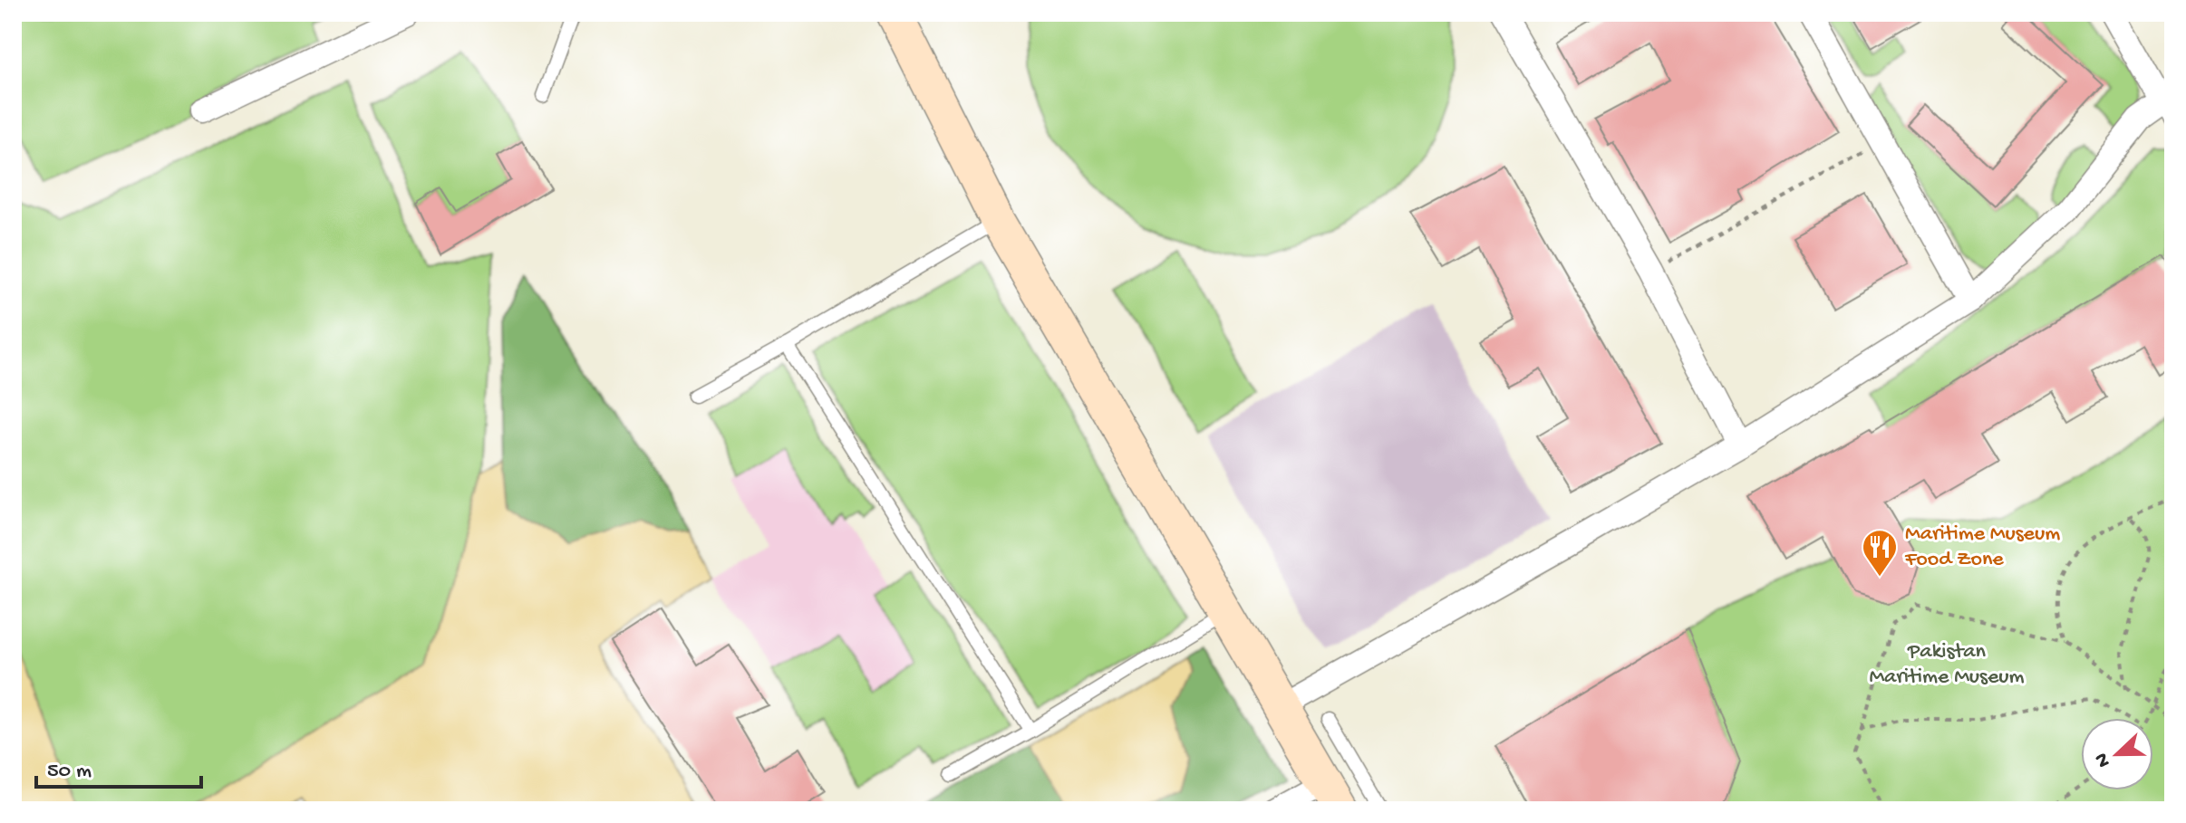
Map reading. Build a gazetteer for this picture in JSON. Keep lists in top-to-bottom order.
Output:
{
  "parks": ["Pakistan Maritime Museum"],
  "places": {
    "restaurant": ["Maritime Museum Food Zone"]
  },
  "scale_bar": "50 m",
  "north": "left"
}
